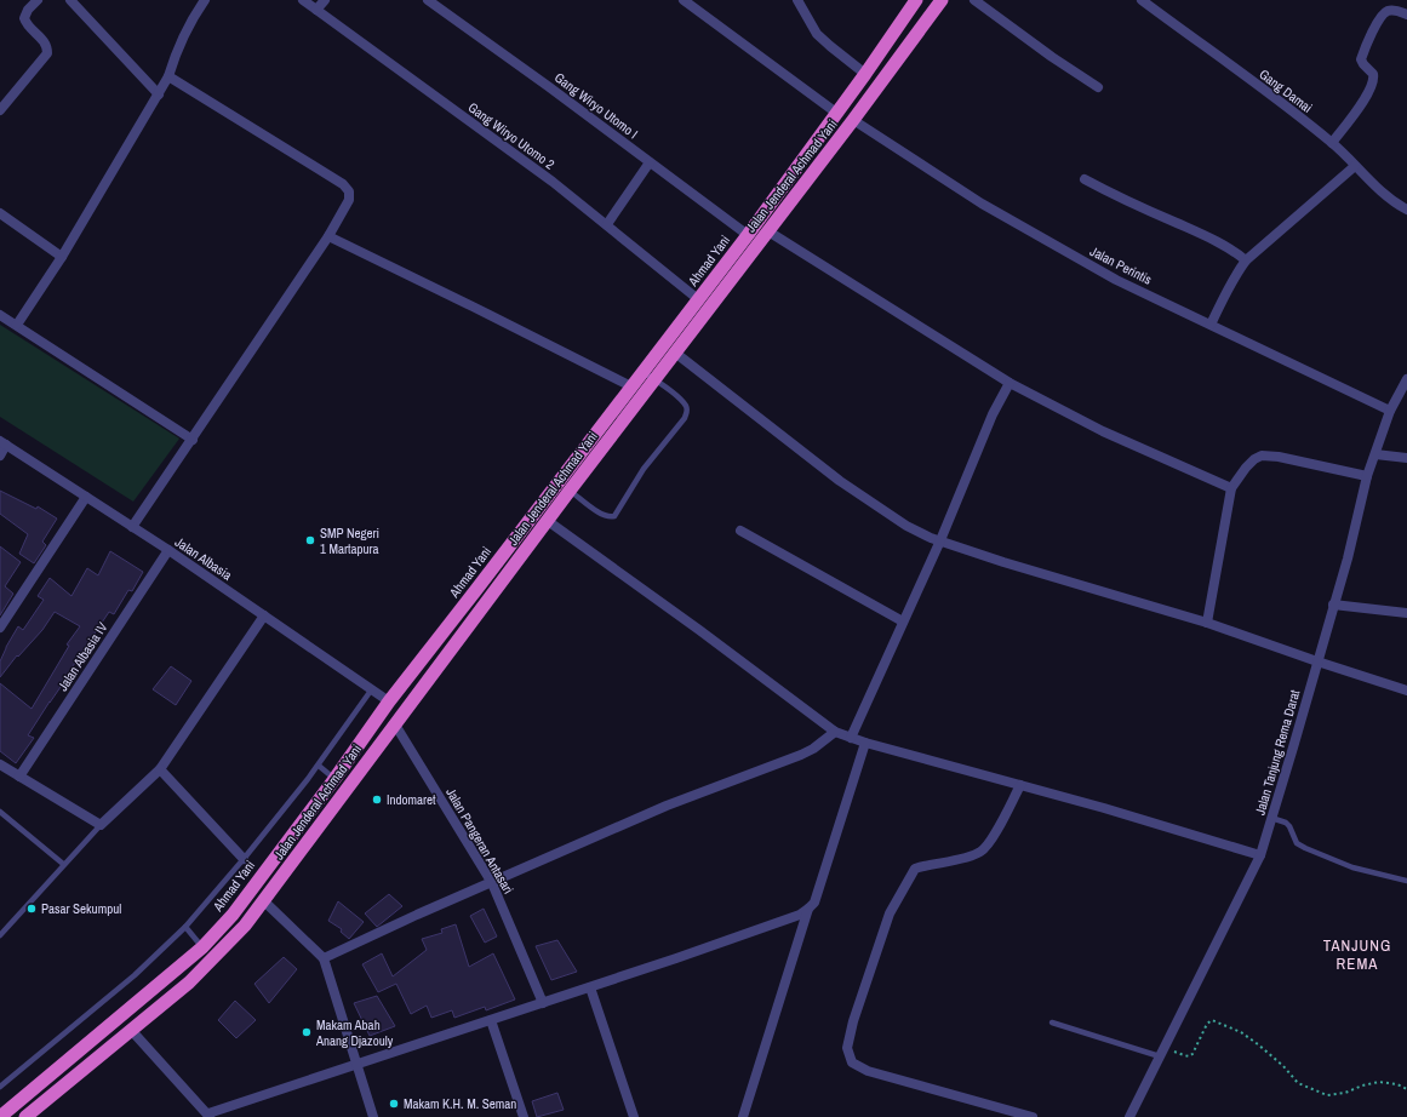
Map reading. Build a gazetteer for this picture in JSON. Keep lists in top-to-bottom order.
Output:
{
  "streets": {
    "highway": ["Jalan Jenderal Achmad Yani", "Ahmad Yani"],
    "street": [
      "Gang Damai",
      "Gang Wiryo Utomo I",
      "Gang Wiryo Utomo 2",
      "Jalan Perintis",
      "Jalan Albasia",
      "Jalan Albasia IV",
      "Jalan Tanjung Rema Darat",
      "Jalan Pangeran Antasari"
    ]
  },
  "crossings": [
    ["Gang Wiryo Utomo I", "Ahmad Yani"],
    ["Gang Wiryo Utomo 2", "Ahmad Yani"],
    ["Jalan Jenderal Achmad Yani", "Jalan Perintis"],
    ["Jalan Jenderal Achmad Yani", "Jalan Pangeran Antasari"],
    ["Ahmad Yani", "Jalan Albasia"],
    ["Jalan Perintis", "Jalan Tanjung Rema Darat"],
    ["Jalan Albasia", "Jalan Albasia IV"]
  ],
  "districts": ["TANJUNG REMA"],
  "places": [
    "SMP Negeri 1 Martapura",
    "Indomaret",
    "Pasar Sekumpul",
    "Makam Abah Anang Djazouly",
    "Makam K.H. M. Seman"
  ]
}
